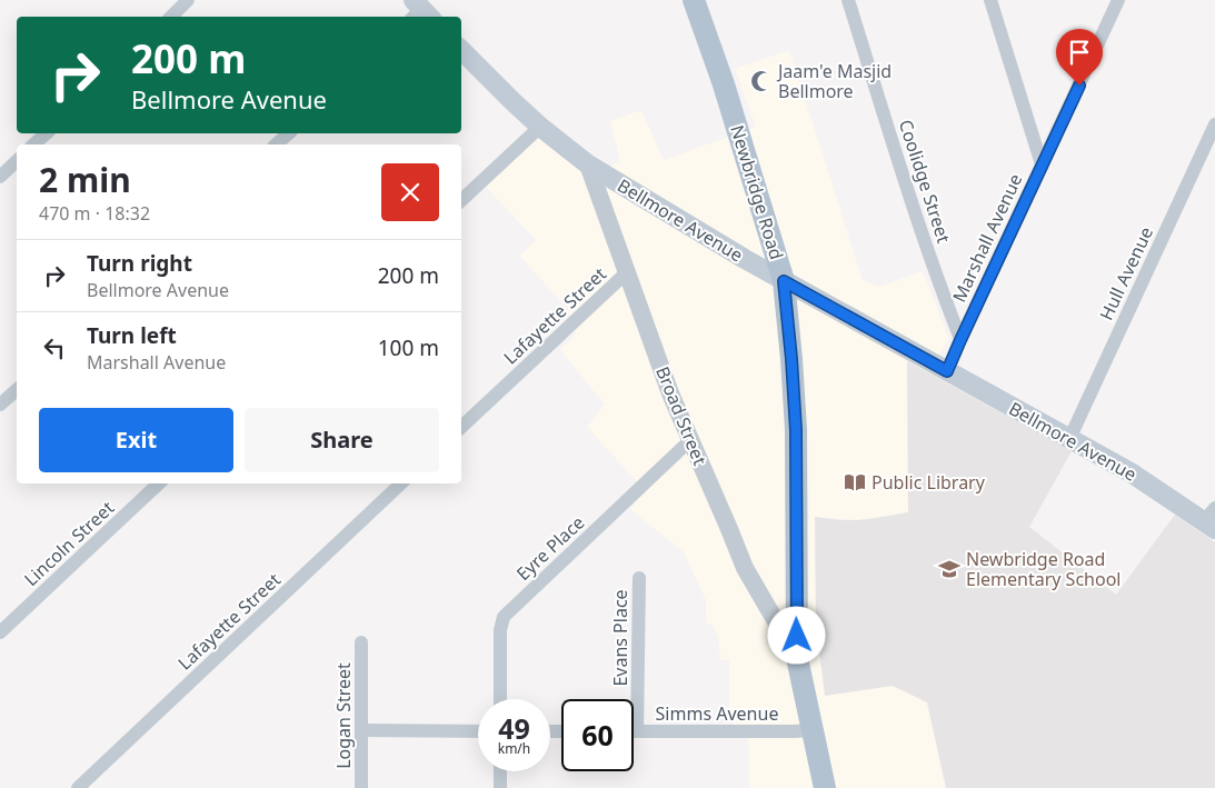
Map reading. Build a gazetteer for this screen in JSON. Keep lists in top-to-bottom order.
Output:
{
  "streets": {
    "main road": ["Newbridge Road", "Bellmore Avenue"],
    "street": [
      "Coolidge Street",
      "Marshall Avenue",
      "Hull Avenue",
      "Lafayette Street",
      "Broad Street",
      "Lincoln Street",
      "Eyre Place",
      "Evans Place",
      "Simms Avenue",
      "Logan Street"
    ]
  },
  "crossings": [
    ["Coolidge Street", "Marshall Avenue"],
    ["Newbridge Road", "Bellmore Avenue"],
    ["Newbridge Road", "Broad Street"],
    ["Newbridge Road", "Simms Avenue"],
    ["Bellmore Avenue", "Marshall Avenue"],
    ["Bellmore Avenue", "Hull Avenue"],
    ["Bellmore Avenue", "Broad Street"],
    ["Lafayette Street", "Broad Street"],
    ["Broad Street", "Eyre Place"],
    ["Evans Place", "Simms Avenue"]
  ],
  "places": {
    "mosque": ["Jaam'e Masjid Bellmore"],
    "library": ["Public Library"],
    "school or university": ["Newbridge Road Elementary School"]
  },
  "page": {
    "turn": ["200 m", "Bellmore Avenue"],
    "heading": ["2 min", "470 m · 18:32"],
    "list": [
      {
        "name": "Turn right",
        "note": "Bellmore Avenue",
        "value": "200 m"
      },
      {
        "name": "Turn left",
        "note": "Marshall Avenue",
        "value": "100 m"
      }
    ],
    "buttons": ["Exit", "Share"],
    "speed": "49 km/h",
    "limit": "60"
  }
}
